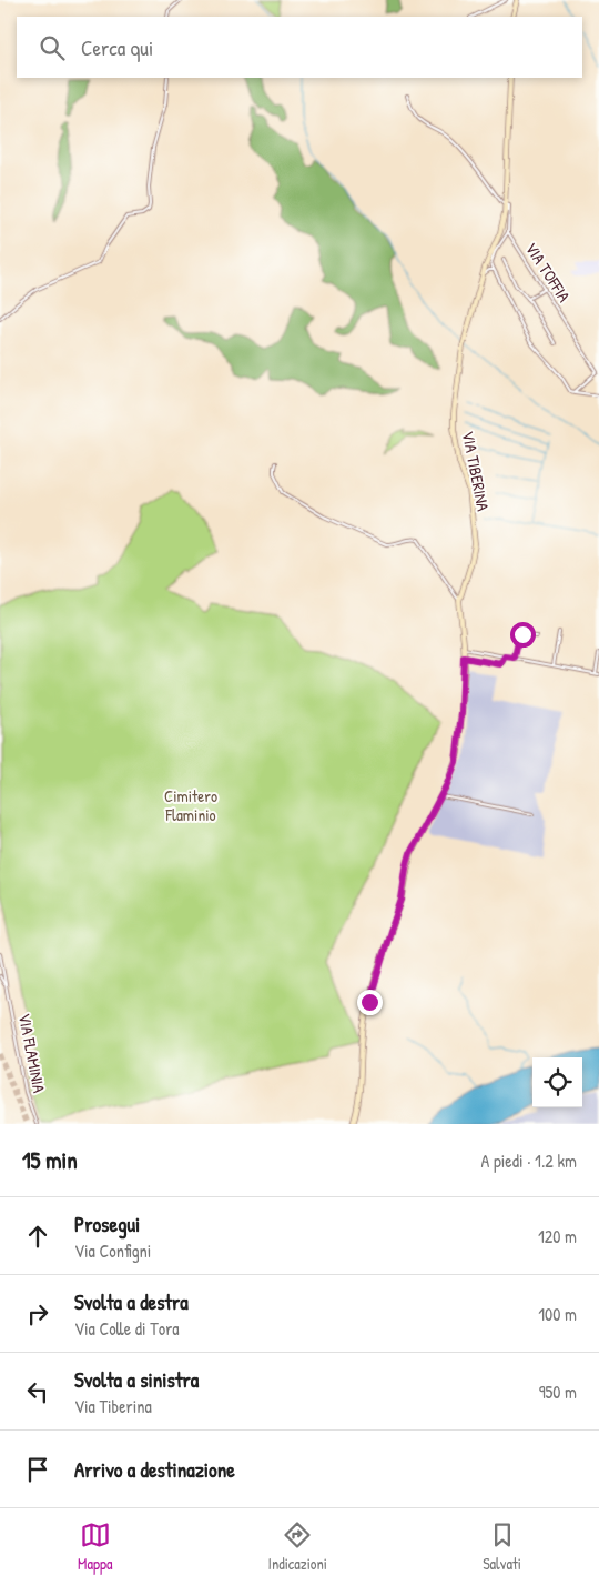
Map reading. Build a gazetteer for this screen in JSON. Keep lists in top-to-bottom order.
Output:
{
  "streets": {
    "main road": ["VIA TIBERINA"],
    "street": ["VIA TOFFIA", "VIA FLAMINIA"]
  },
  "parks": ["Cimitero Flaminio"],
  "page": {
    "search": "Cerca qui",
    "heading": ["15 min", "A piedi · 1.2 km"],
    "list": [
      ["Prosegui", "Via Configni", "120 m"],
      ["Svolta a destra", "Via Colle di Tora", "100 m"],
      ["Svolta a sinistra", "Via Tiberina", "950 m"],
      "Arrivo a destinazione"
    ],
    "nav": ["Mappa", "Indicazioni", "Salvati"]
  }
}
